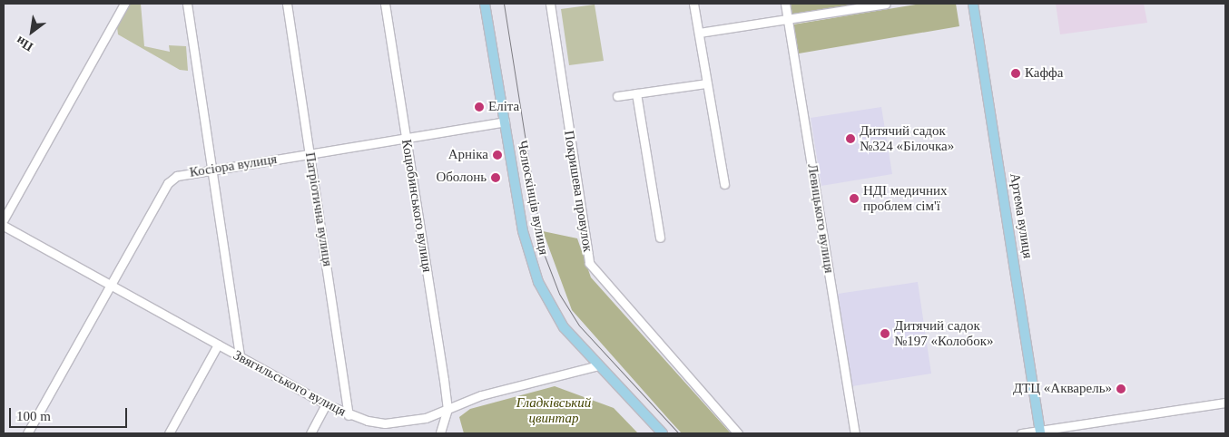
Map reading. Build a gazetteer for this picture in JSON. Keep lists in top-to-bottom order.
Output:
{
  "streets": {
    "main road": ["Челюскінців вулиця", "Артема вулиця"],
    "street": [
      "Косіора вулиця",
      "Покришева провулок",
      "Коцюбинського вулиця",
      "Патріотична вулиця",
      "Левицького вулиця",
      "Звягильського вулиця"
    ]
  },
  "crossings": [
    ["Косіора вулиця", "Челюскінців вулиця"],
    ["Косіора вулиця", "Коцюбинського вулиця"],
    ["Косіора вулиця", "Патріотична вулиця"],
    ["Косіора вулиця", "Звягильського вулиця"],
    ["Челюскінців вулиця", "Звягильського вулиця"],
    ["Коцюбинського вулиця", "Звягильського вулиця"],
    ["Патріотична вулиця", "Звягильського вулиця"]
  ],
  "parks": ["Гладківський цвинтар"],
  "places": [
    "Каффа",
    "Еліта",
    "Дитячий садок №324 «Білочка»",
    "Арніка",
    "Оболонь",
    "НДІ медичних проблем сім'ї",
    "Дитячий садок №197 «Колобок»",
    "ДТЦ «Акварель»"
  ],
  "scale_bar": "100 m",
  "north": "bottom left"
}
